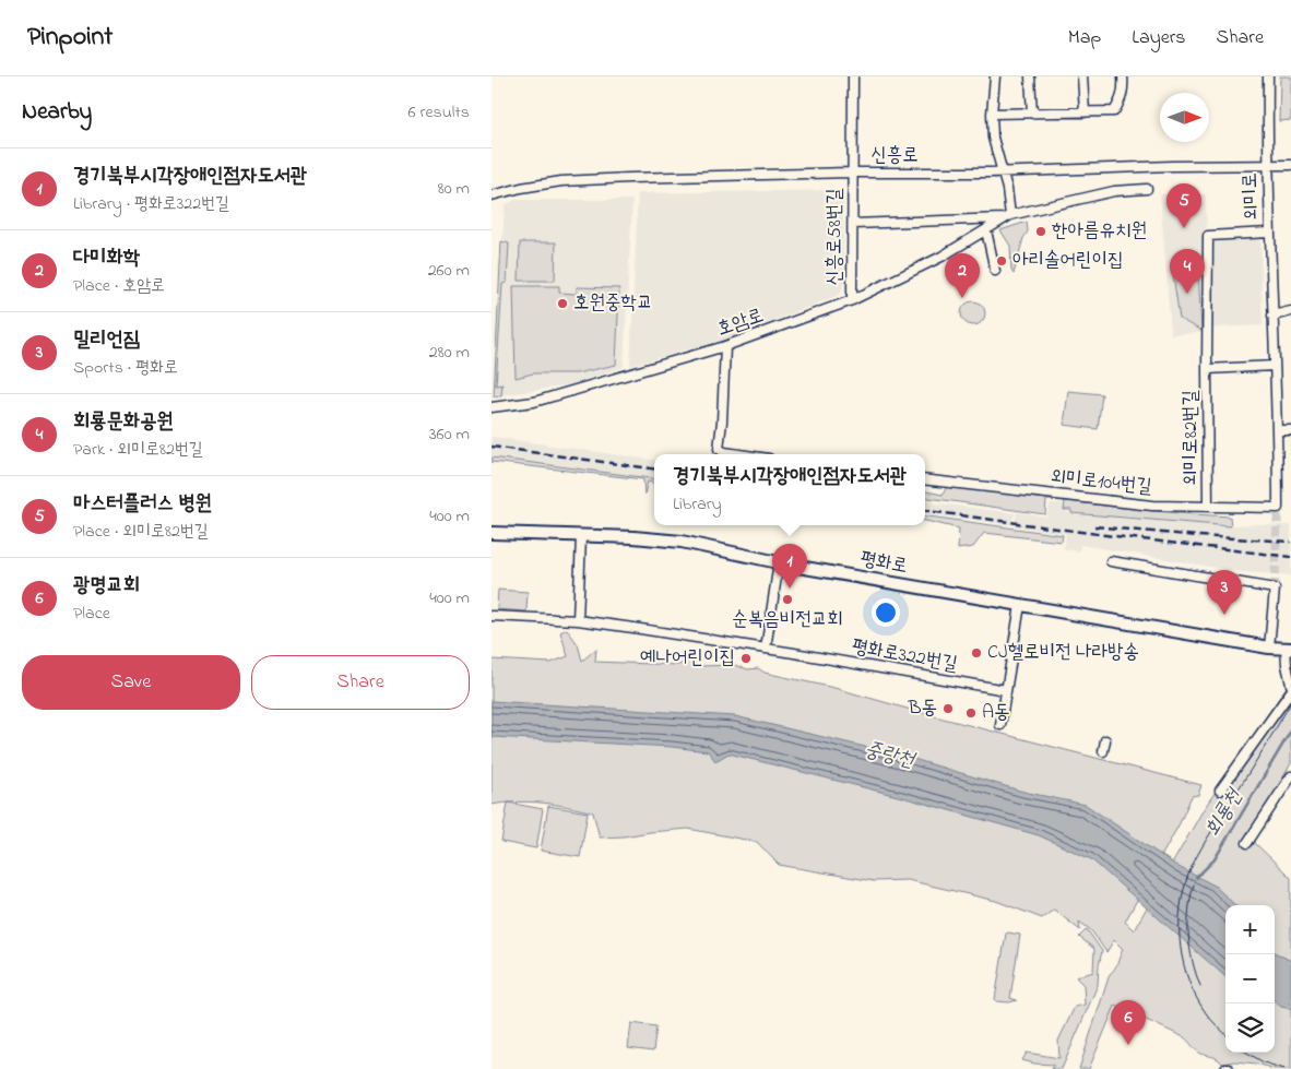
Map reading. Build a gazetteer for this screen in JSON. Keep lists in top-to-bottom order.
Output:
{
  "streets": {
    "main road": ["평화로"],
    "street": [
      "신흥로",
      "외미로",
      "신흥로58번길",
      "호암로",
      "외미로82번길",
      "외미로104번길",
      "평화로322번길"
    ]
  },
  "crossings": [
    ["신흥로", "외미로"],
    ["신흥로", "신흥로58번길"],
    ["외미로", "외미로82번길"],
    ["외미로", "외미로104번길"],
    ["신흥로58번길", "호암로"],
    ["외미로82번길", "외미로104번길"]
  ],
  "water": ["중랑천", "회룡천"],
  "places": [
    "한아름유치원",
    "아리솔어린이집",
    "호원중학교",
    "순복음비전교회",
    "CJ헬로비전 나라방송",
    "예나어린이집",
    "B동",
    "A동"
  ],
  "north": "right",
  "page": {
    "header": "Pinpoint",
    "nav": ["Map", "Layers", "Share"],
    "heading": ["Nearby", "6 results"],
    "list": [
      {
        "mark": "1",
        "name": "경기북부시각장애인점자도서관",
        "note": "Library · 평화로322번길",
        "value": "80 m"
      },
      {
        "mark": "2",
        "name": "다미화학",
        "note": "Place · 호암로",
        "value": "260 m"
      },
      {
        "mark": "3",
        "name": "밀리언짐",
        "note": "Sports · 평화로",
        "value": "280 m"
      },
      {
        "mark": "4",
        "name": "회룡문화공원",
        "note": "Park · 외미로82번길",
        "value": "360 m"
      },
      {
        "mark": "5",
        "name": "마스터플러스 병원",
        "note": "Place · 외미로82번길",
        "value": "400 m"
      },
      {
        "mark": "6",
        "name": "광명교회",
        "note": "Place",
        "value": "400 m"
      }
    ],
    "pins": [
      "5",
      "4",
      "2",
      "1",
      "3",
      "6"
    ],
    "popup": ["경기북부시각장애인점자도서관", "Library"],
    "buttons": ["Save", "Share"],
    "map_buttons": ["+", "−"]
  }
}
